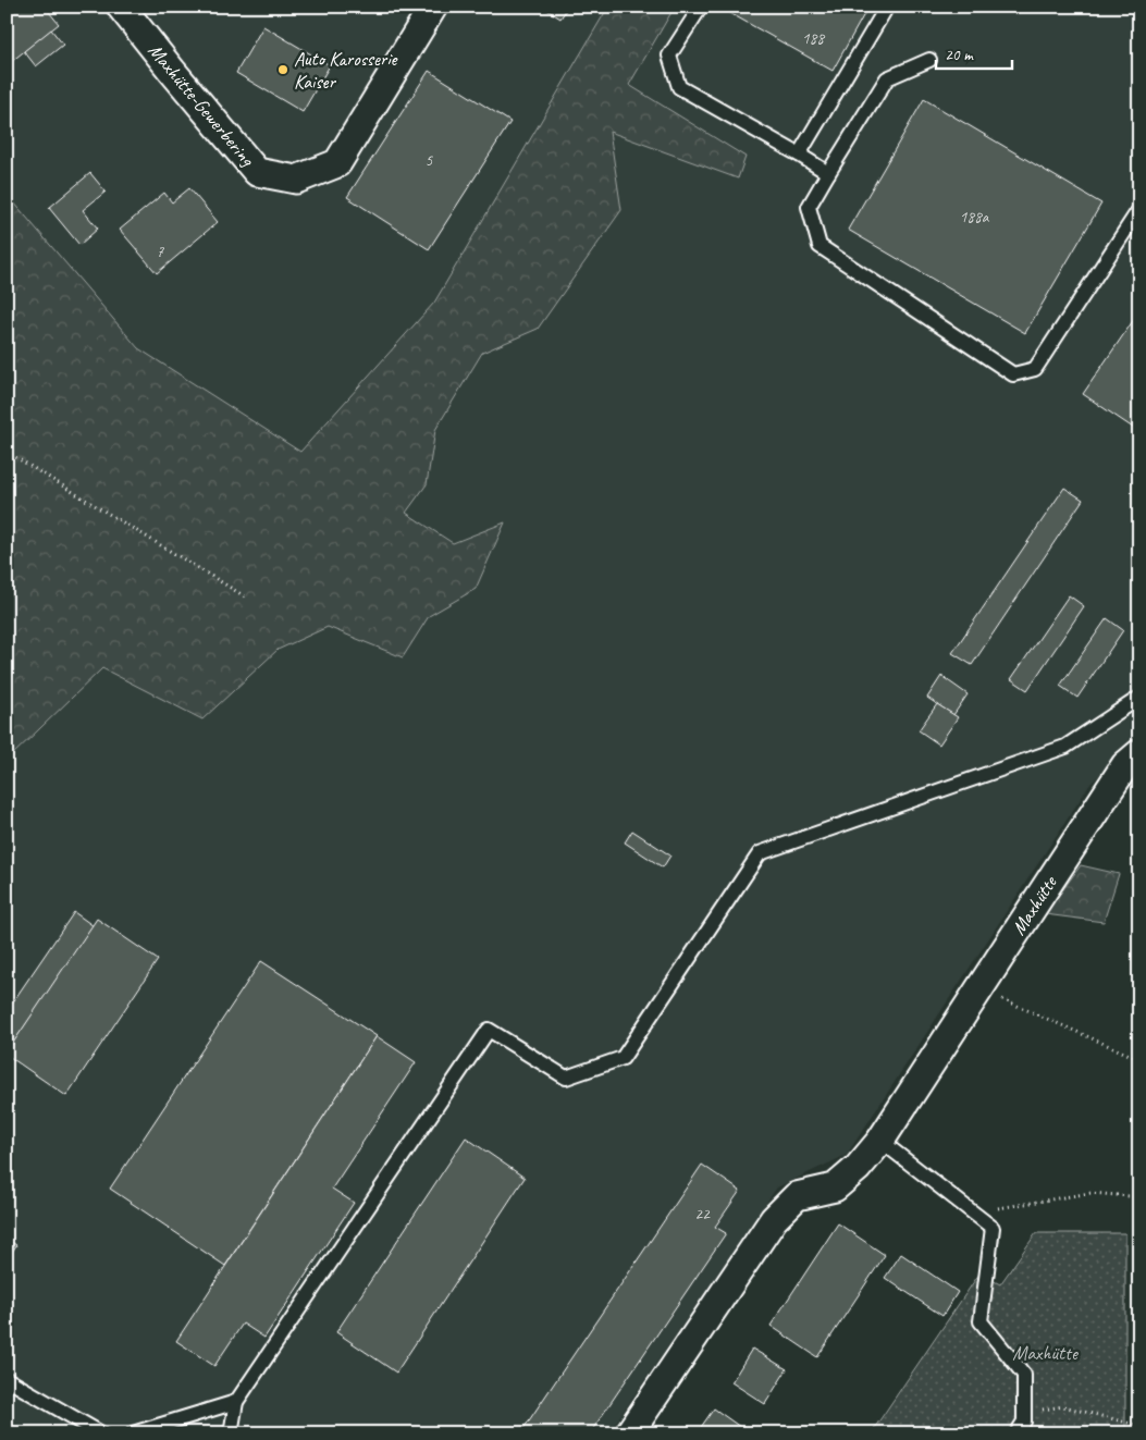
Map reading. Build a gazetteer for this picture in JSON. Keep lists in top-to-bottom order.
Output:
{
  "streets": {
    "street": ["Maxhütte-Gewerbering", "Maxhütte"]
  },
  "parks": ["Maxhütte"],
  "places": ["Auto Karosserie Kaiser"],
  "house_numbers": [
    "188",
    "5",
    "188a",
    "7",
    "22"
  ],
  "scale_bar": "20 m"
}
